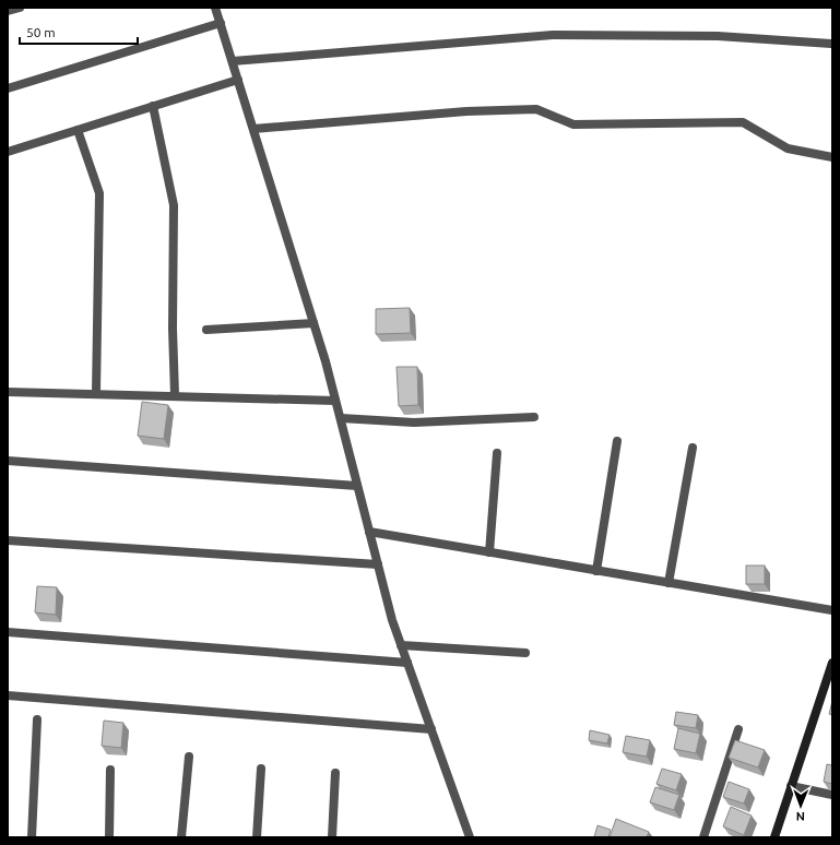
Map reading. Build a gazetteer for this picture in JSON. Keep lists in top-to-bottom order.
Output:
{
  "scale_bar": "50 m",
  "north": "bottom"
}
